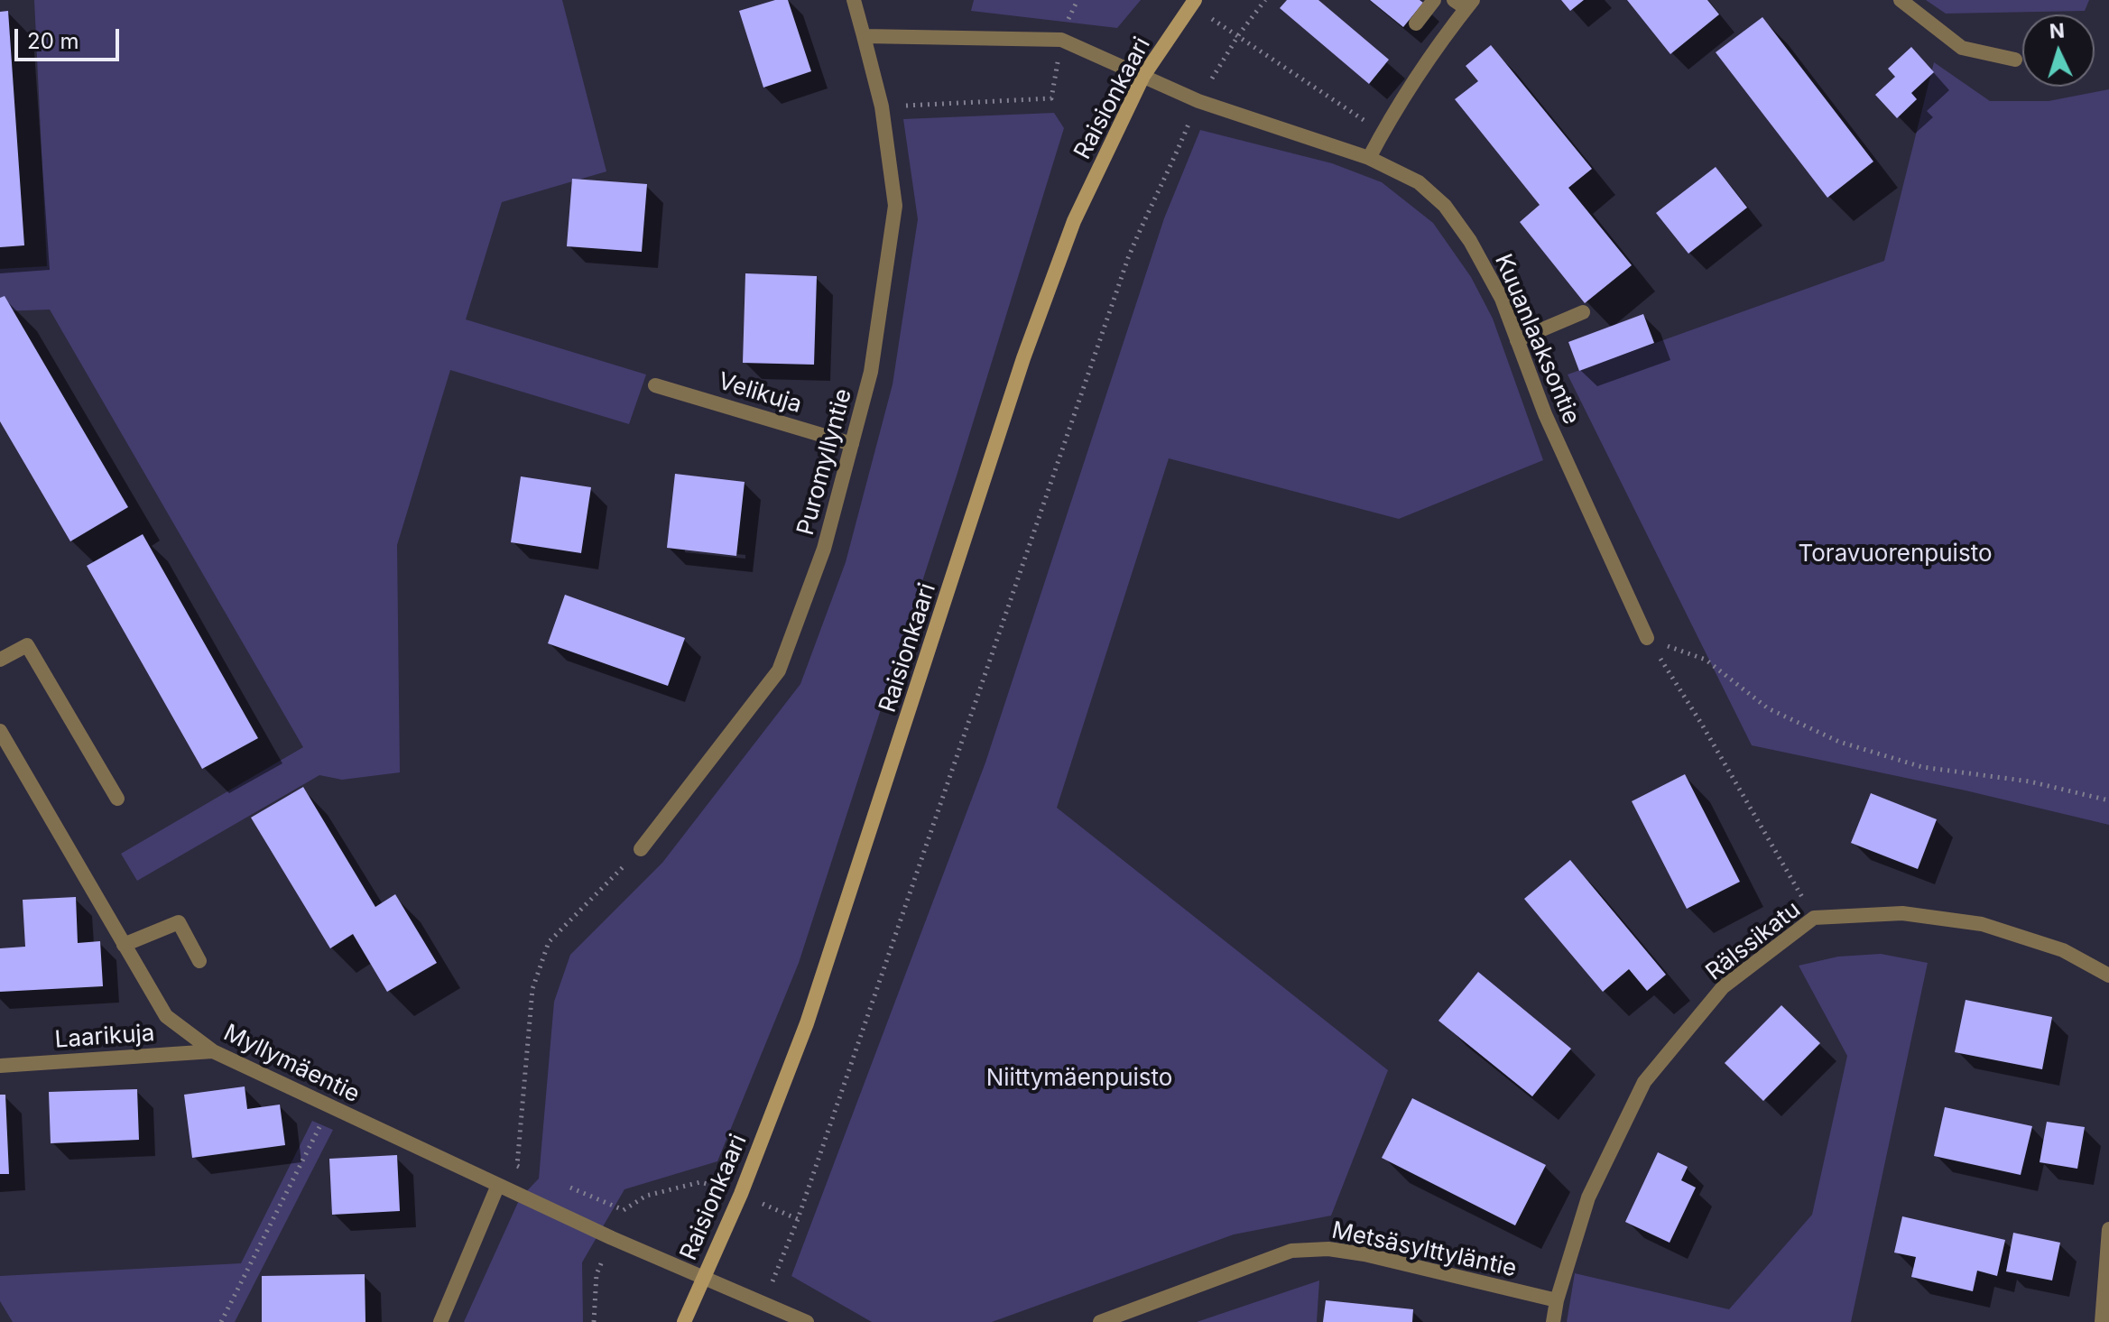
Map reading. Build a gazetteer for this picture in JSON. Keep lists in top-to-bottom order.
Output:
{
  "streets": {
    "main road": ["Raisionkaari"],
    "street": [
      "Kuuanlaaksontie",
      "Velikuja",
      "Puromyllyntie",
      "Rälssikatu",
      "Laarikuja",
      "Myllymäentie",
      "Metsäsylttyläntie"
    ]
  },
  "crossings": [
    ["Raisionkaari", "Kuuanlaaksontie"],
    ["Raisionkaari", "Myllymäentie"],
    ["Velikuja", "Puromyllyntie"],
    ["Rälssikatu", "Metsäsylttyläntie"],
    ["Laarikuja", "Myllymäentie"]
  ],
  "parks": ["Toravuorenpuisto", "Niittymäenpuisto"],
  "scale_bar": "20 m",
  "north": "top"
}
